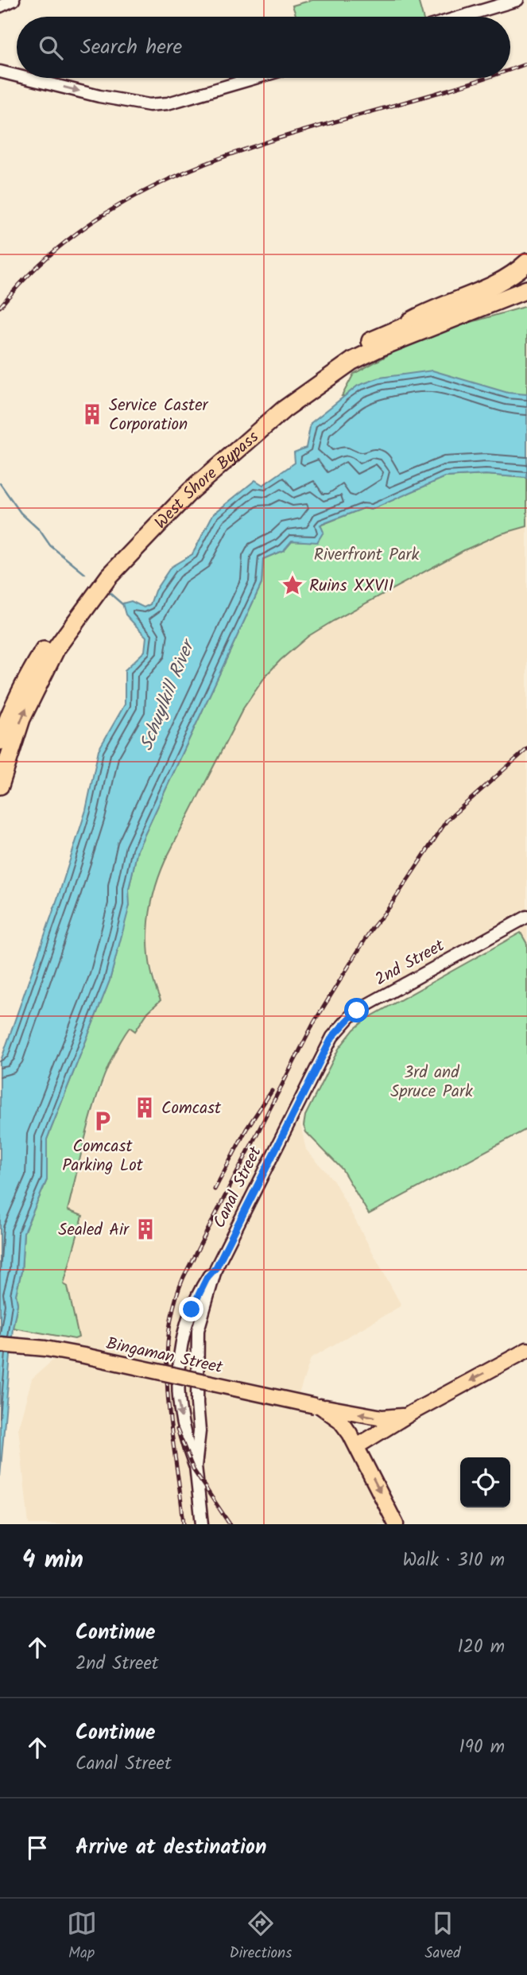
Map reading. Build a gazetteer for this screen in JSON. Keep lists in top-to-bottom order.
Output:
{
  "streets": {
    "highway": ["West Shore Bypass"],
    "main road": ["Bingaman Street"],
    "street": ["2nd Street", "Canal Street"]
  },
  "crossings": [
    ["2nd Street", "Canal Street"]
  ],
  "water": ["Schuylkill River"],
  "parks": ["Riverfront Park", "3rd and Spruce Park"],
  "places": {
    "building": ["Service Caster Corporation", "Comcast", "Sealed Air"],
    "place": ["Ruins XXVII"],
    "parking": ["Comcast Parking Lot"]
  },
  "page": {
    "search": "Search here",
    "heading": ["4 min", "Walk · 310 m"],
    "list": [
      ["Continue", "2nd Street", "120 m"],
      ["Continue", "Canal Street", "190 m"],
      "Arrive at destination"
    ],
    "nav": ["Map", "Directions", "Saved"]
  }
}
